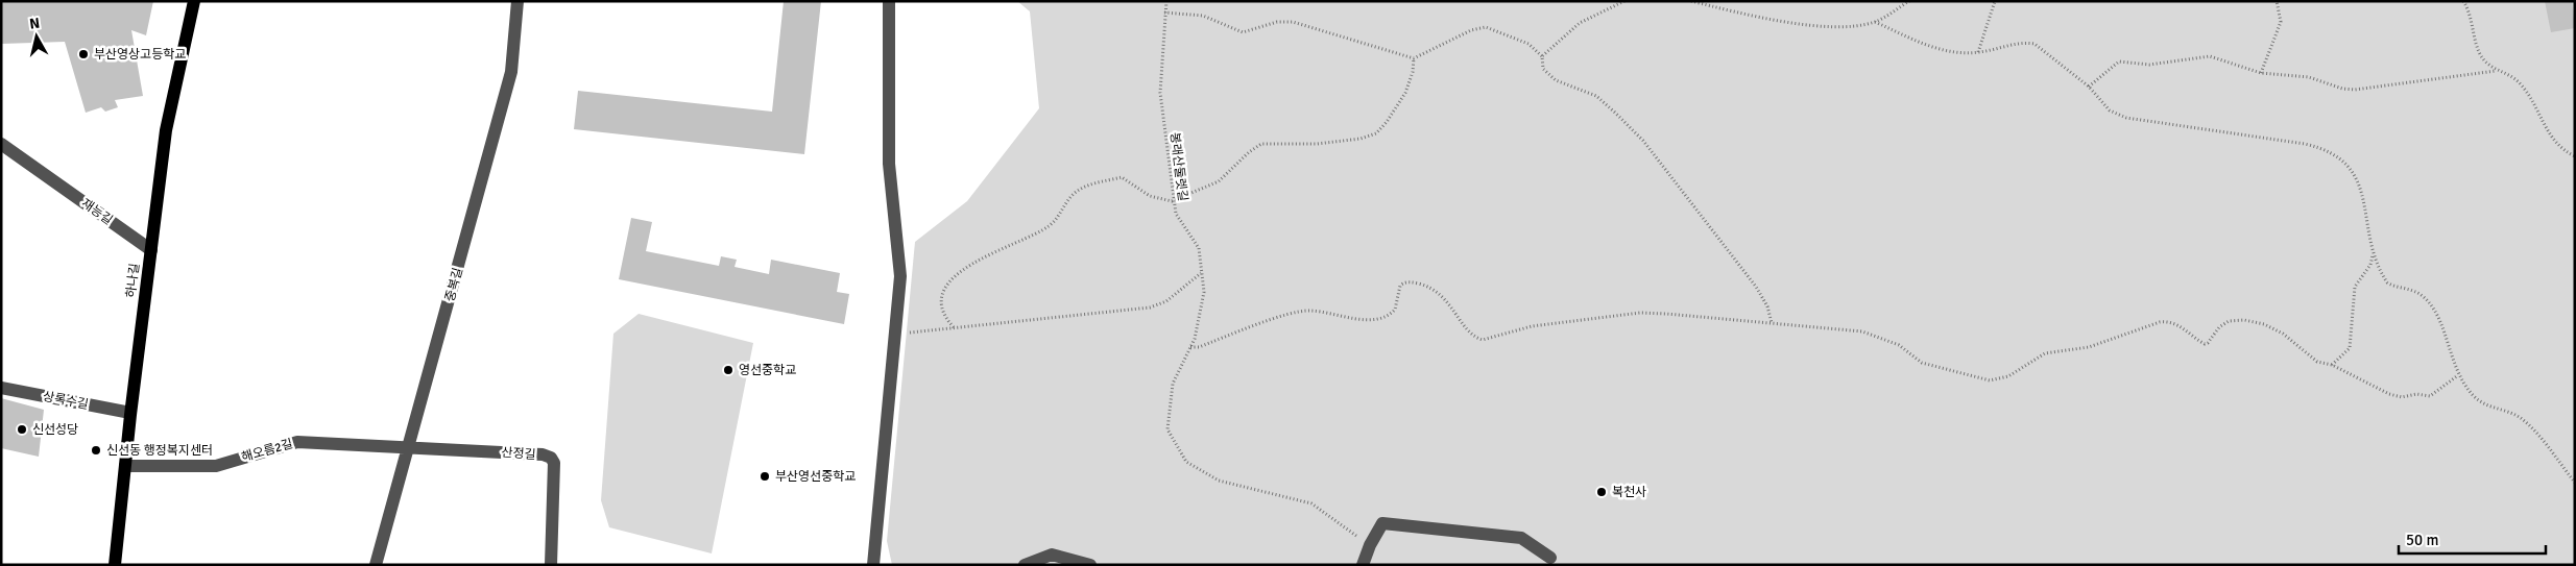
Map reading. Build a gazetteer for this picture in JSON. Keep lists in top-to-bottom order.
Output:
{
  "streets": {
    "main road": ["하나길"],
    "street": [
      "재능길",
      "중복길",
      "상록수길",
      "해오름2길",
      "산정길"
    ],
    "path": ["봉래산둘렛길"]
  },
  "crossings": [
    ["재능길", "하나길"],
    ["하나길", "상록수길"],
    ["하나길", "해오름2길"],
    ["중복길", "해오름2길"],
    ["중복길", "산정길"],
    ["해오름2길", "산정길"]
  ],
  "places": [
    "부산영상고등학교",
    "영선중학교",
    "신선성당",
    "신선동 행정복지센터",
    "부산영선중학교",
    "복천사"
  ],
  "scale_bar": "50 m",
  "north": "top"
}
